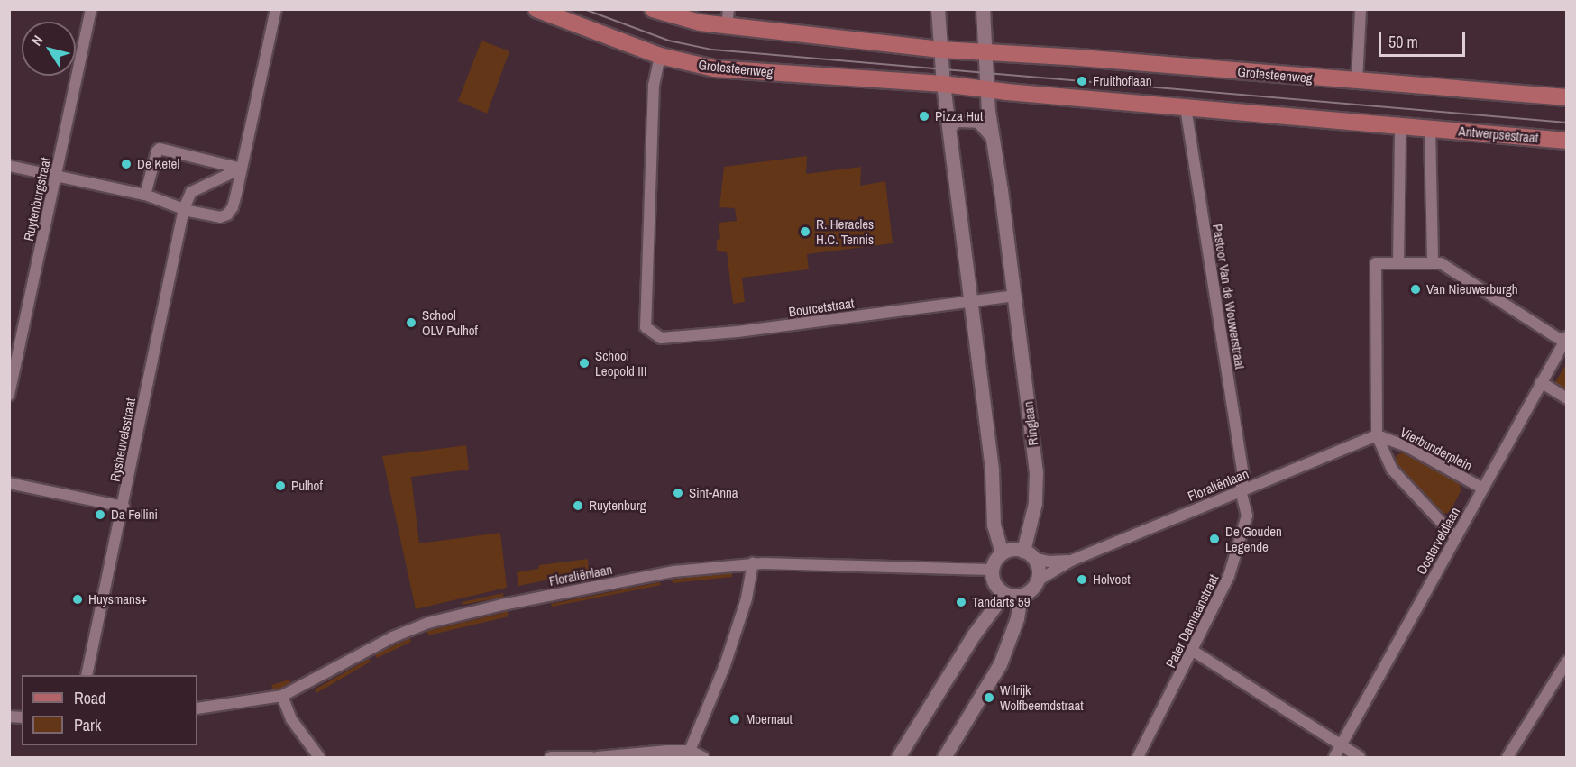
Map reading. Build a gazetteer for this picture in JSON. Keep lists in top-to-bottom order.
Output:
{
  "streets": {
    "main road": ["Grotesteenweg", "Antwerpsestraat"],
    "street": [
      "Ruytenburgstraat",
      "Pastoor Van de Wouwerstraat",
      "Bourcetstraat",
      "Ringlaan",
      "Rysheuvelsstraat",
      "Vierbunderplein",
      "Floraliënlaan",
      "Oosterveldlaan",
      "Pater Damiaanstraat"
    ]
  },
  "crossings": [
    ["Grotesteenweg", "Bourcetstraat"],
    ["Grotesteenweg", "Ringlaan"],
    ["Pastoor Van de Wouwerstraat", "Floraliënlaan"],
    ["Pastoor Van de Wouwerstraat", "Pater Damiaanstraat"],
    ["Ringlaan", "Floraliënlaan"],
    ["Vierbunderplein", "Floraliënlaan"],
    ["Vierbunderplein", "Oosterveldlaan"],
    ["Floraliënlaan", "Pater Damiaanstraat"]
  ],
  "places": [
    "Fruithoflaan",
    "Pizza Hut",
    "De Ketel",
    "R. Heracles H.C. Tennis",
    "Van Nieuwerburgh",
    "School OLV Pulhof",
    "School Leopold III",
    "Pulhof",
    "Sint-Anna",
    "Ruytenburg",
    "Da Fellini",
    "De Gouden Legende",
    "Holvoet",
    "Huysmans+",
    "Tandarts 59",
    "Wilrijk Wolfbeemdstraat",
    "Moernaut"
  ],
  "legend": ["Road", "Park"],
  "scale_bar": "50 m",
  "north": "top left"
}
